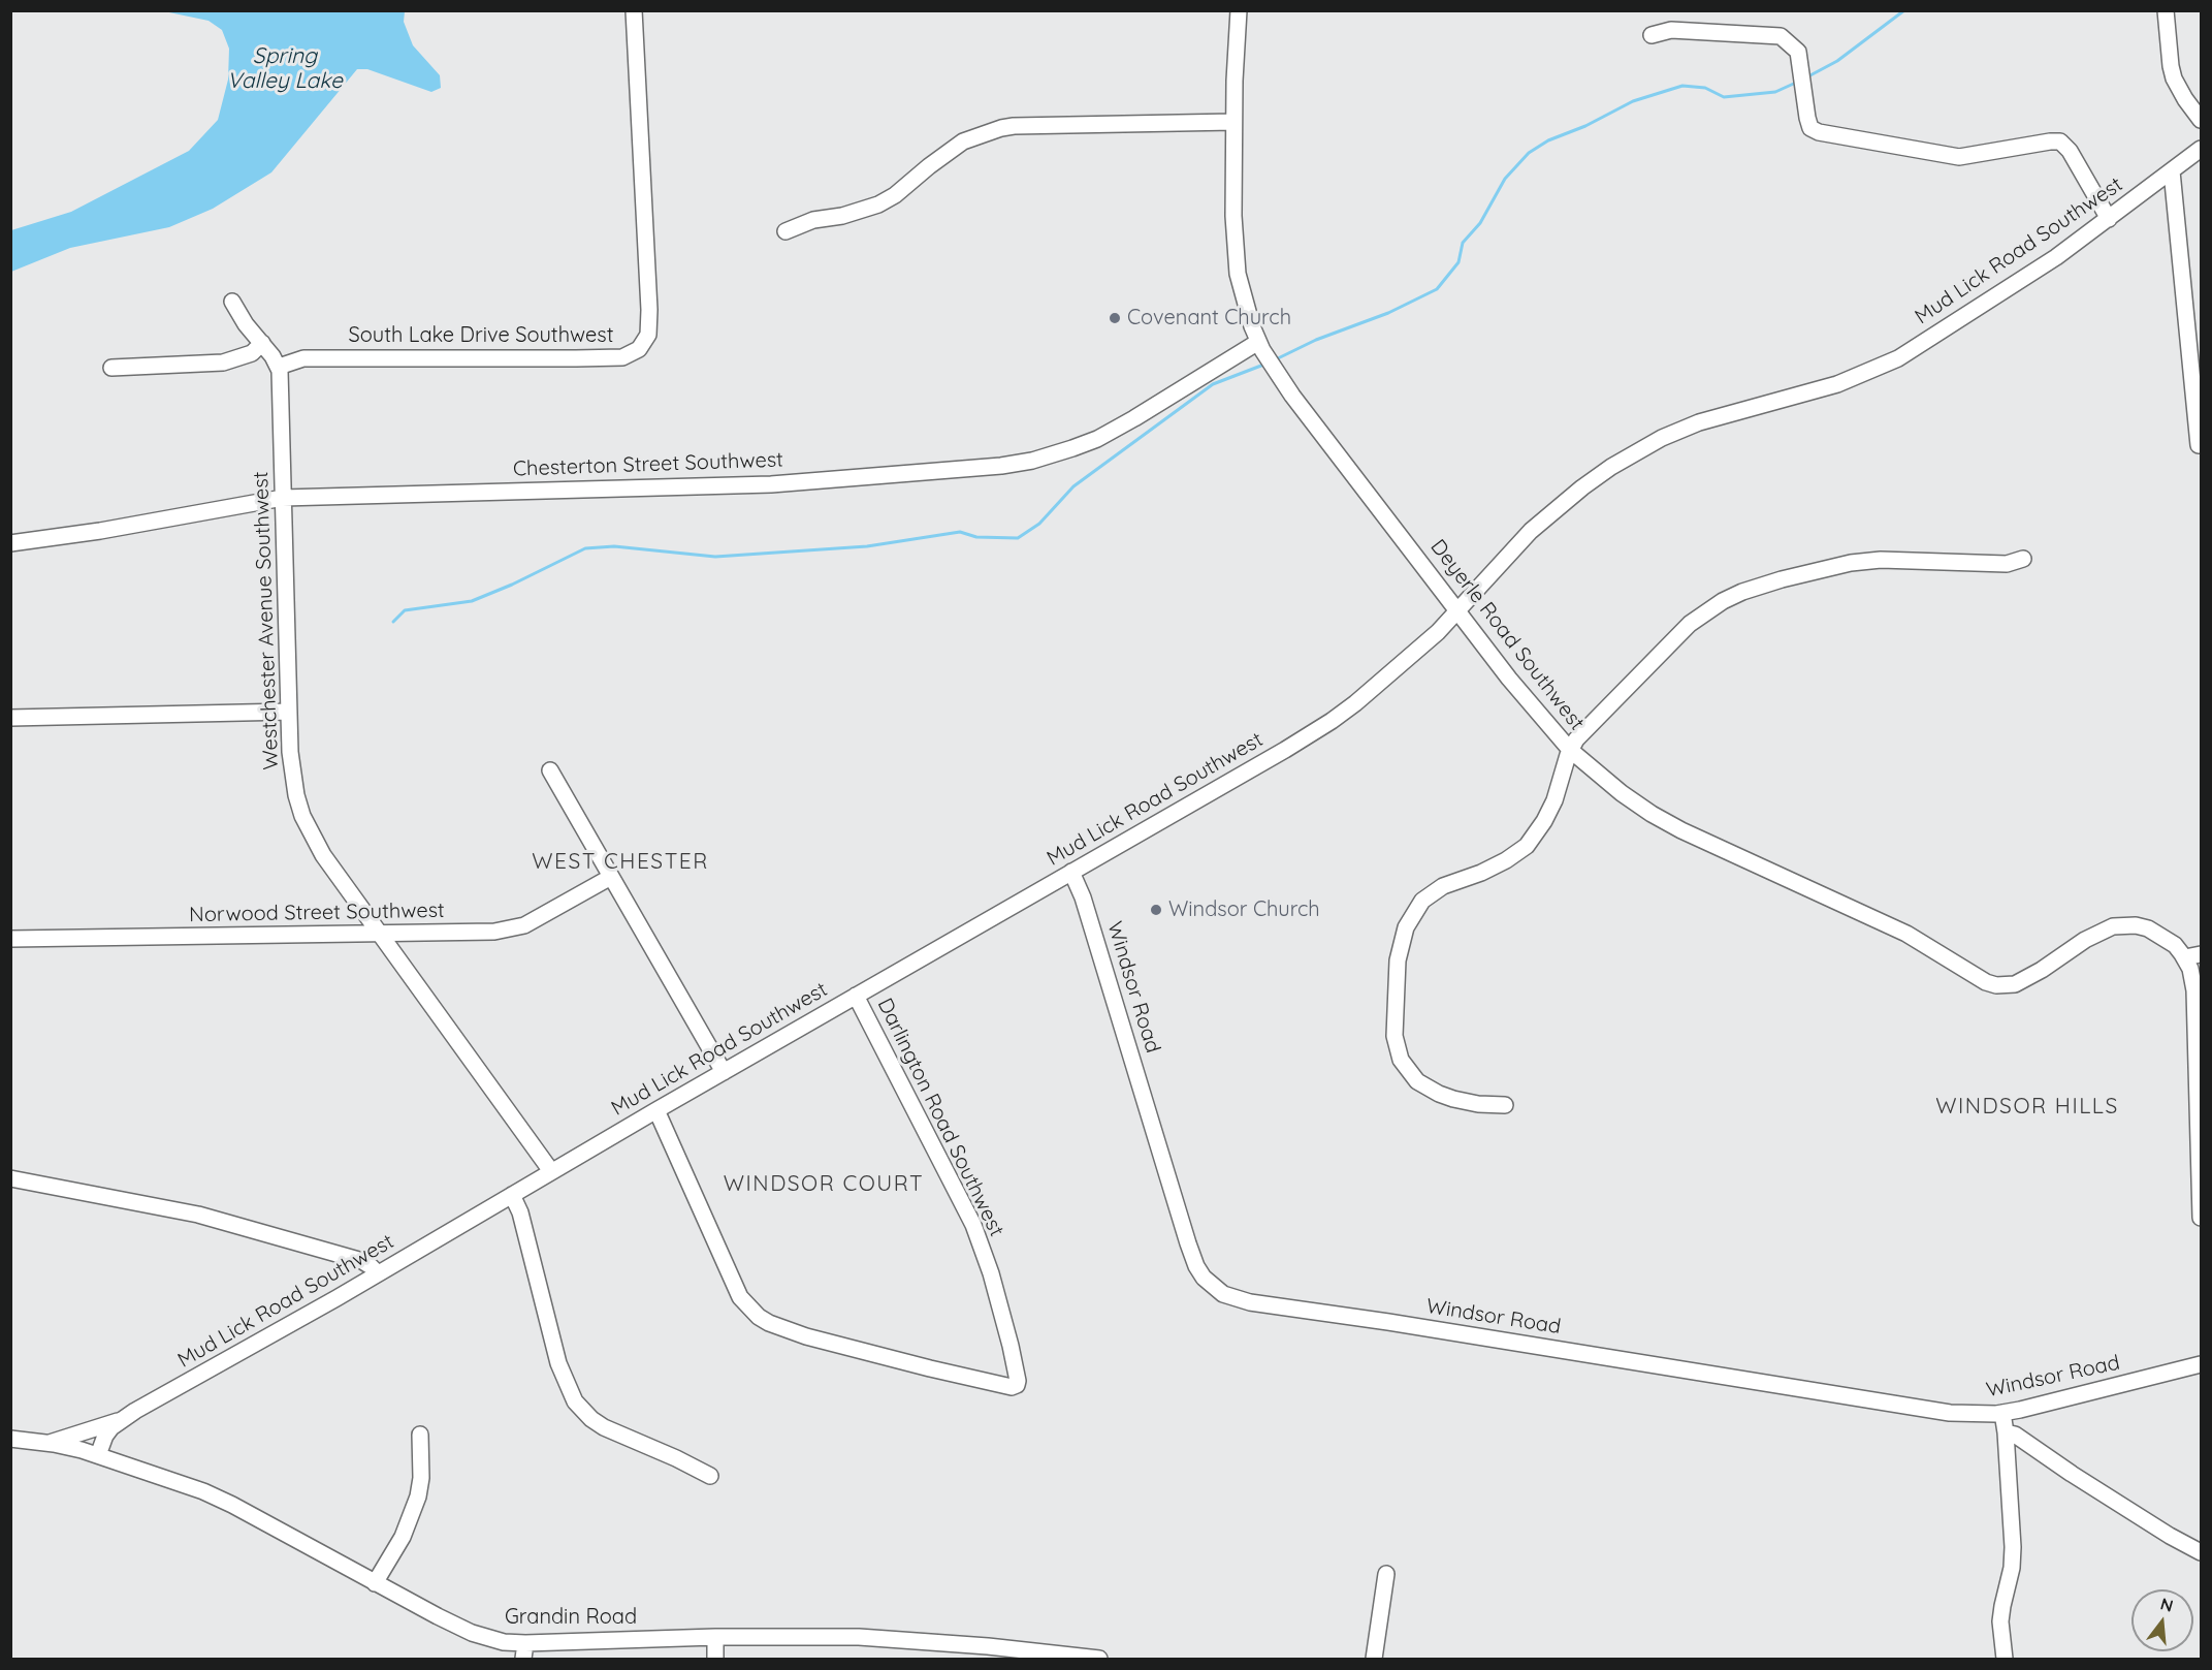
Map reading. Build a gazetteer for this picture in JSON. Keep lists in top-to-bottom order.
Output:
{
  "streets": {
    "street": [
      "Mud Lick Road Southwest",
      "South Lake Drive Southwest",
      "Chesterton Street Southwest",
      "Westchester Avenue Southwest",
      "Deyerle Road Southwest",
      "Norwood Street Southwest",
      "Windsor Road",
      "Darlington Road Southwest",
      "Grandin Road"
    ]
  },
  "crossings": [
    ["Mud Lick Road Southwest", "Westchester Avenue Southwest"],
    ["Mud Lick Road Southwest", "Deyerle Road Southwest"],
    ["Mud Lick Road Southwest", "Windsor Road"],
    ["Mud Lick Road Southwest", "Darlington Road Southwest"],
    ["Mud Lick Road Southwest", "Grandin Road"],
    ["South Lake Drive Southwest", "Westchester Avenue Southwest"],
    ["Chesterton Street Southwest", "Westchester Avenue Southwest"],
    ["Chesterton Street Southwest", "Deyerle Road Southwest"],
    ["Westchester Avenue Southwest", "Norwood Street Southwest"]
  ],
  "districts": ["WEST CHESTER", "WINDSOR HILLS", "WINDSOR COURT"],
  "water": ["Spring Valley Lake"],
  "places": ["Covenant Church", "Windsor Church"],
  "north": "top"
}
